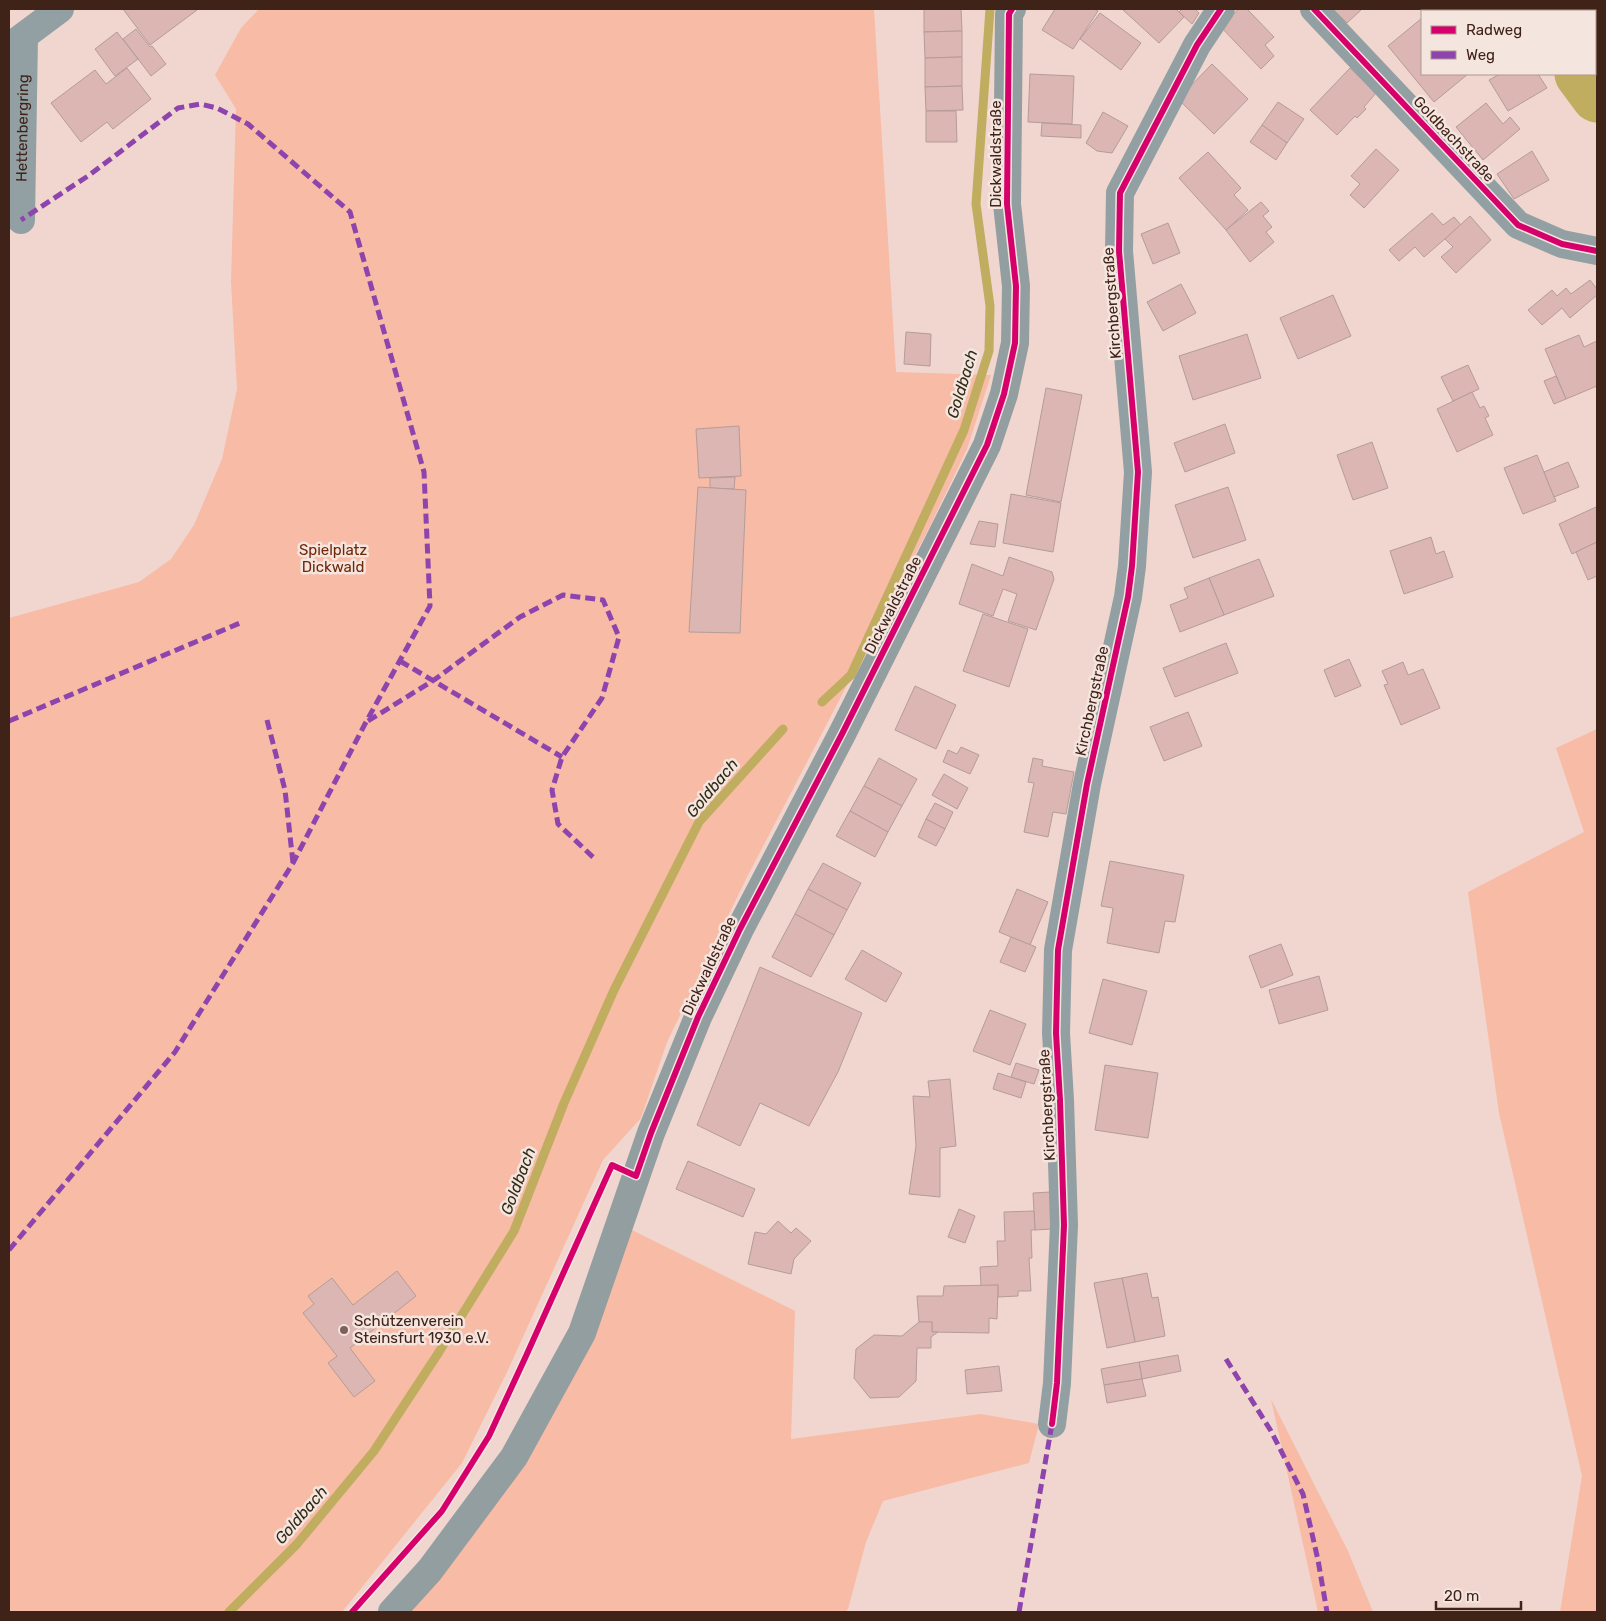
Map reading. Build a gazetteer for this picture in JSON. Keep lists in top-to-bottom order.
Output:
{
  "streets": {
    "street": [
      "Hettenbergring",
      "Goldbachstraße",
      "Dickwaldstraße",
      "Kirchbergstraße"
    ]
  },
  "water": ["Goldbach"],
  "parks": ["Spielplatz Dickwald"],
  "places": ["Schützenverein Steinsfurt 1930 e.V."],
  "legend": ["Radweg", "Weg"],
  "scale_bar": "20 m"
}
